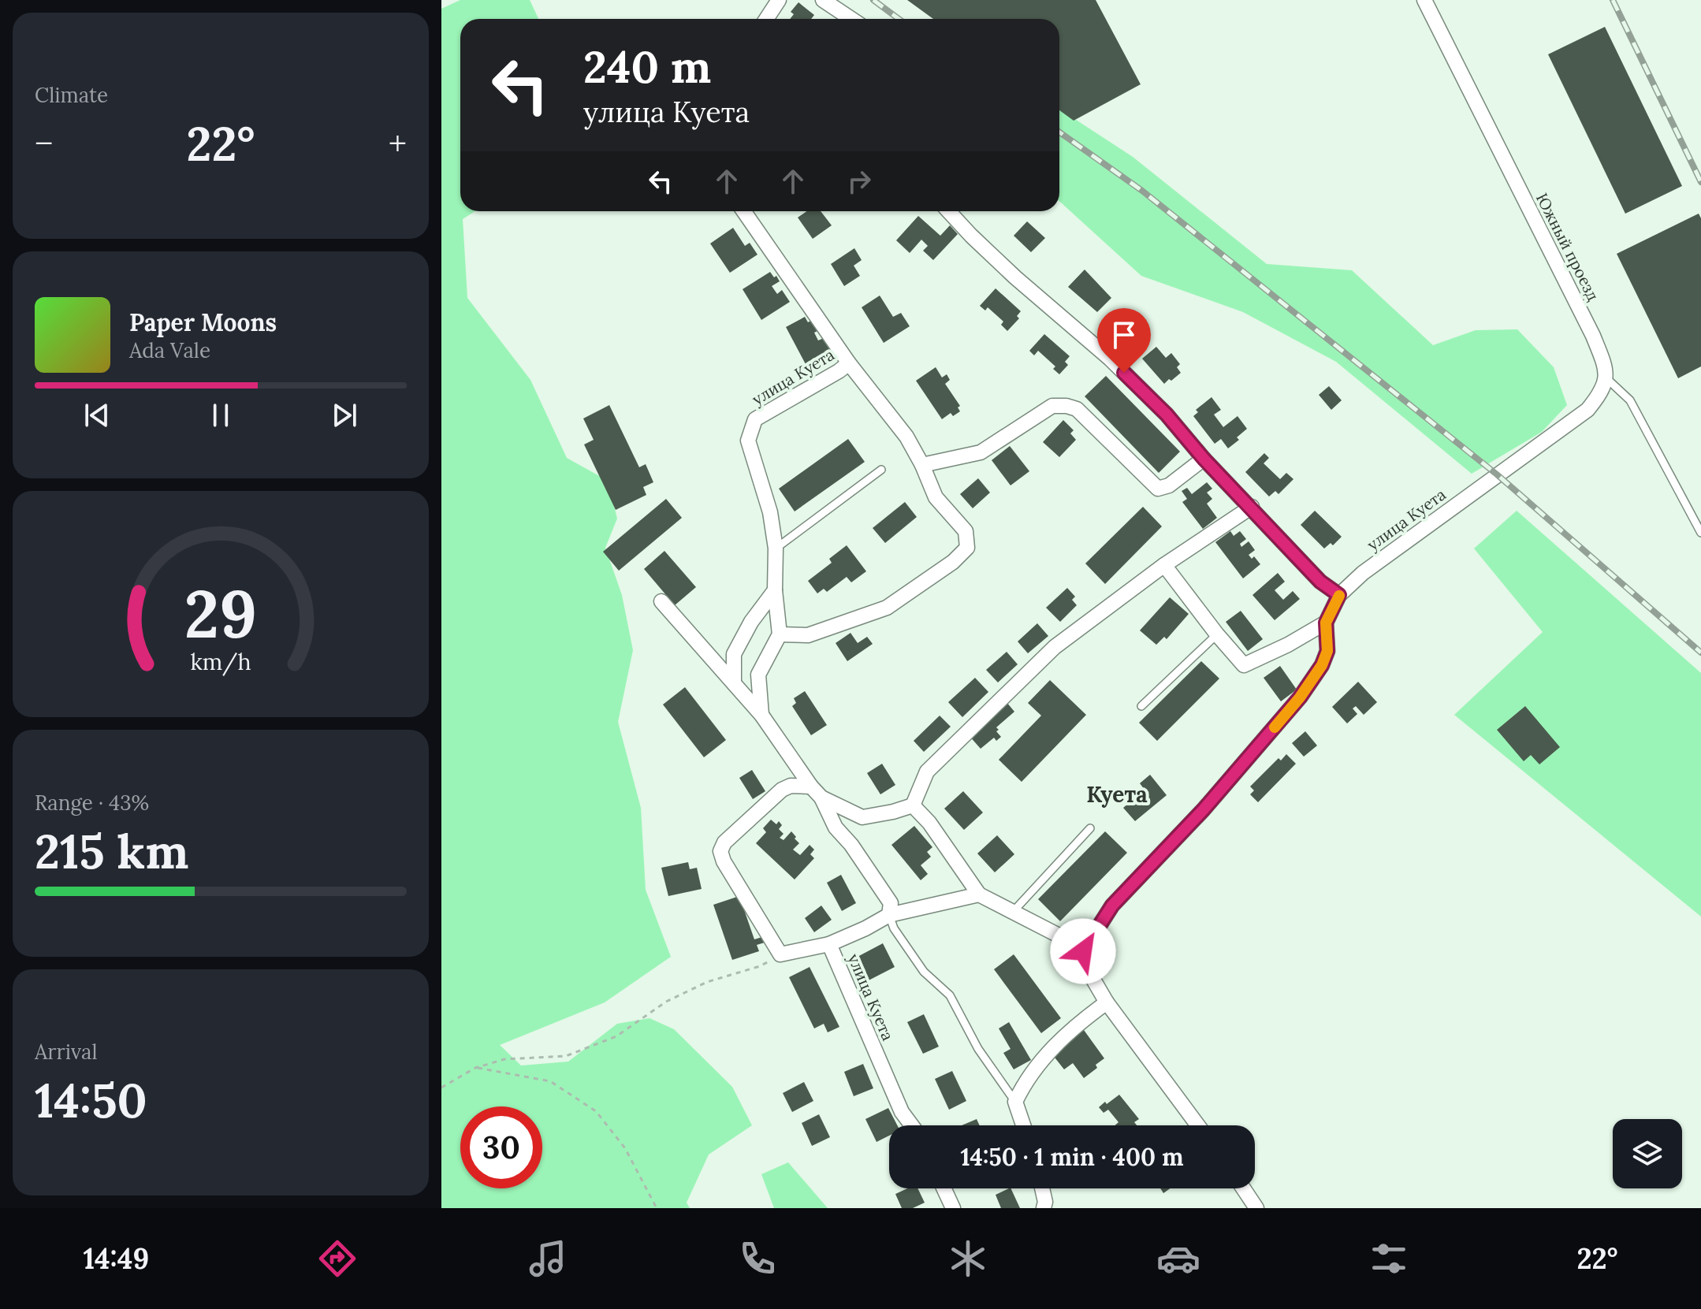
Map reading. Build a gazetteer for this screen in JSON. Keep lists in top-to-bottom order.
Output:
{
  "streets": {
    "street": ["Южный проезд", "улица Куета"]
  },
  "crossings": [
    ["Южный проезд", "улица Куета"]
  ],
  "districts": ["Куета"],
  "page": {
    "tile": [
      "Climate",
      ["Range · 43%", "215 km"],
      ["Arrival", "14:50"]
    ],
    "turn": ["240 m", "улица Куета"],
    "heat": ["−", "22°", "+"],
    "song": ["Paper Moons", "Ada Vale"],
    "limit": "30",
    "trip": "14:50 · 1 min · 400 m",
    "tabs": ["14:49", "22°"],
    "gauge": ["29", "km/h"]
  }
}
